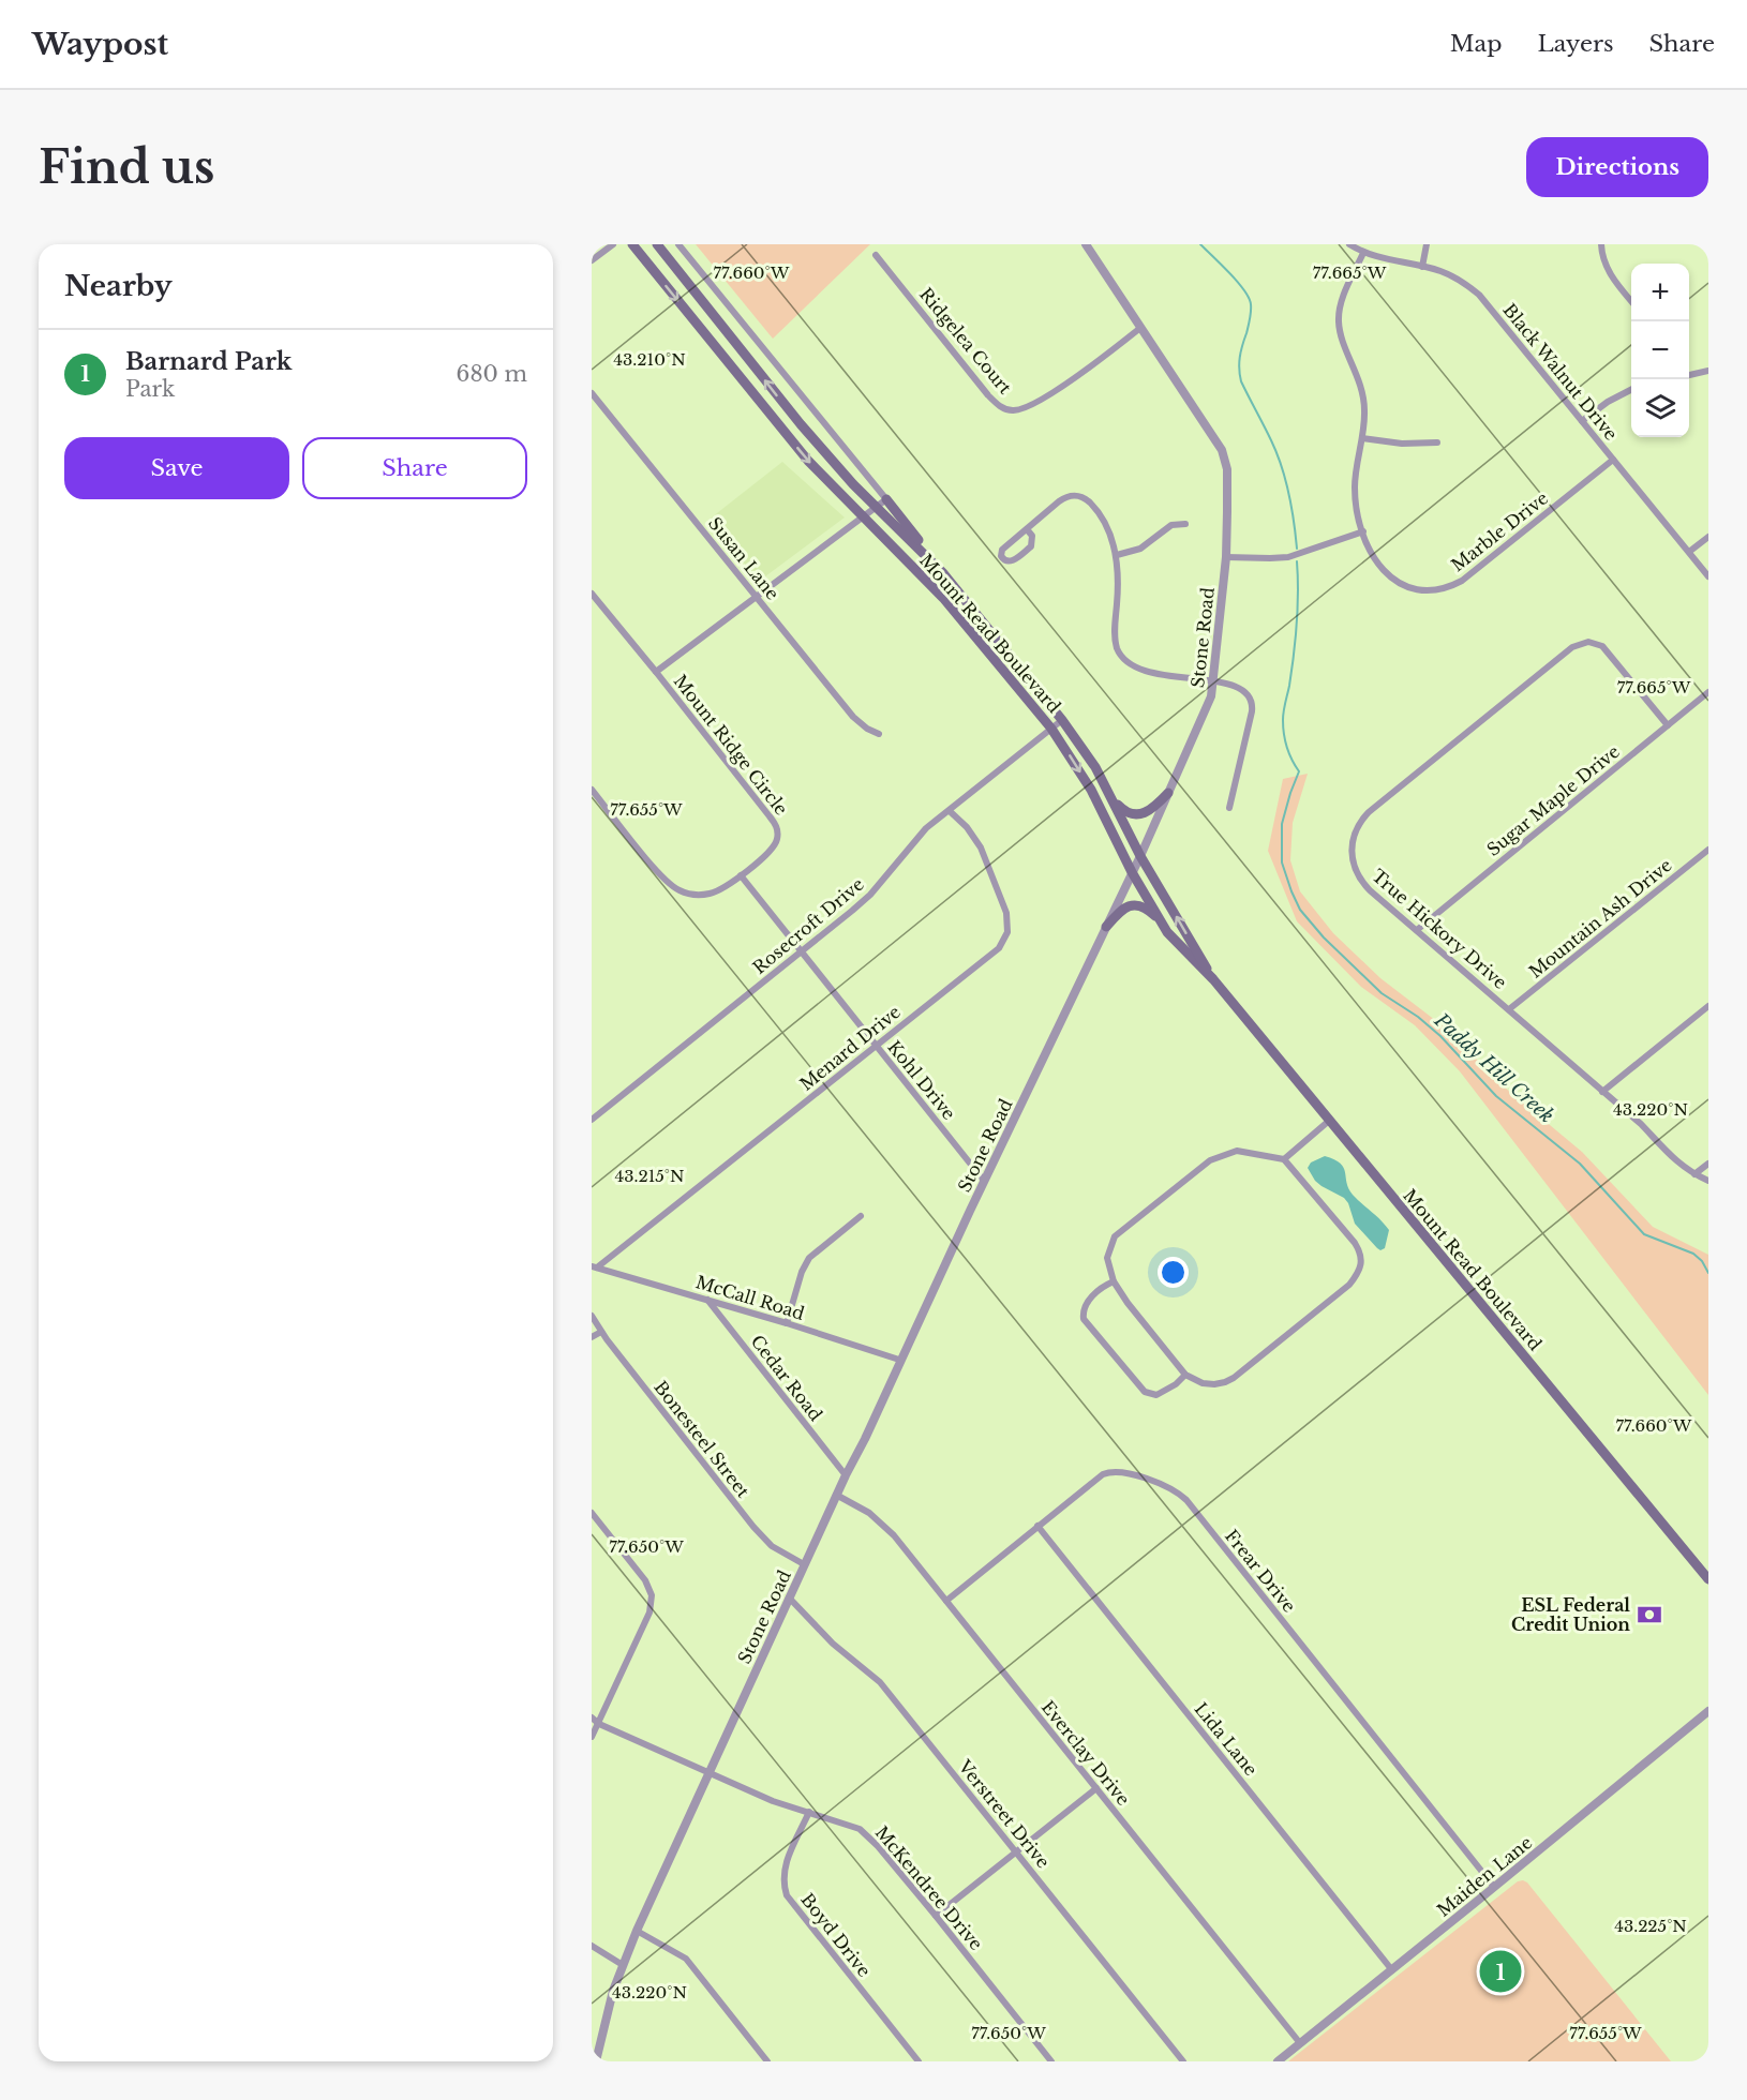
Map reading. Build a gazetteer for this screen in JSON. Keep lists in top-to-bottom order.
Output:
{
  "streets": {
    "main road": ["Mount Read Boulevard"],
    "street": [
      "Ridgelea Court",
      "Black Walnut Drive",
      "Marble Drive",
      "Susan Lane",
      "Stone Road",
      "Mount Ridge Circle",
      "Sugar Maple Drive",
      "Mountain Ash Drive",
      "Rosecroft Drive",
      "True Hickory Drive",
      "Menard Drive",
      "Kohl Drive",
      "McCall Road",
      "Cedar Road",
      "Bonesteel Street",
      "Frear Drive",
      "Lida Lane",
      "Everclay Drive",
      "Verstreet Drive",
      "Maiden Lane",
      "McKendree Drive",
      "Boyd Drive"
    ]
  },
  "crossings": [
    ["Ridgelea Court", "Stone Road"],
    ["Black Walnut Drive", "Marble Drive"],
    ["Mount Read Boulevard", "Stone Road"],
    ["Mount Read Boulevard", "Rosecroft Drive"],
    ["Stone Road", "Kohl Drive"],
    ["Stone Road", "McCall Road"],
    ["Stone Road", "Cedar Road"],
    ["Stone Road", "Bonesteel Street"],
    ["Stone Road", "Everclay Drive"],
    ["Stone Road", "Verstreet Drive"],
    ["Stone Road", "McKendree Drive"],
    ["Mount Ridge Circle", "Kohl Drive"],
    ["Sugar Maple Drive", "True Hickory Drive"],
    ["Mountain Ash Drive", "True Hickory Drive"],
    ["Rosecroft Drive", "Menard Drive"],
    ["Rosecroft Drive", "Kohl Drive"],
    ["Menard Drive", "Kohl Drive"],
    ["Menard Drive", "McCall Road"],
    ["McCall Road", "Cedar Road"],
    ["Frear Drive", "Lida Lane"],
    ["Frear Drive", "Everclay Drive"],
    ["Frear Drive", "Maiden Lane"],
    ["Lida Lane", "Maiden Lane"],
    ["Everclay Drive", "Maiden Lane"],
    ["McKendree Drive", "Boyd Drive"]
  ],
  "water": ["Paddy Hill Creek"],
  "places": {
    "bank": ["ESL Federal Credit Union"]
  },
  "page": {
    "header": "Waypost",
    "nav": ["Map", "Layers", "Share"],
    "buttons": [
      "Directions",
      ["Save", "Share"]
    ],
    "title": "Find us",
    "heading": "Nearby",
    "map_buttons": ["+", "−"],
    "list": [
      {
        "mark": "1",
        "name": "Barnard Park",
        "note": "Park",
        "value": "680 m"
      }
    ],
    "pins": "1"
  },
  "coordinates": [
    "77.660°W",
    "77.665°W",
    "43.210°N",
    "77.655°W",
    "43.220°N",
    "43.215°N",
    "77.650°W",
    "43.225°N"
  ]
}
